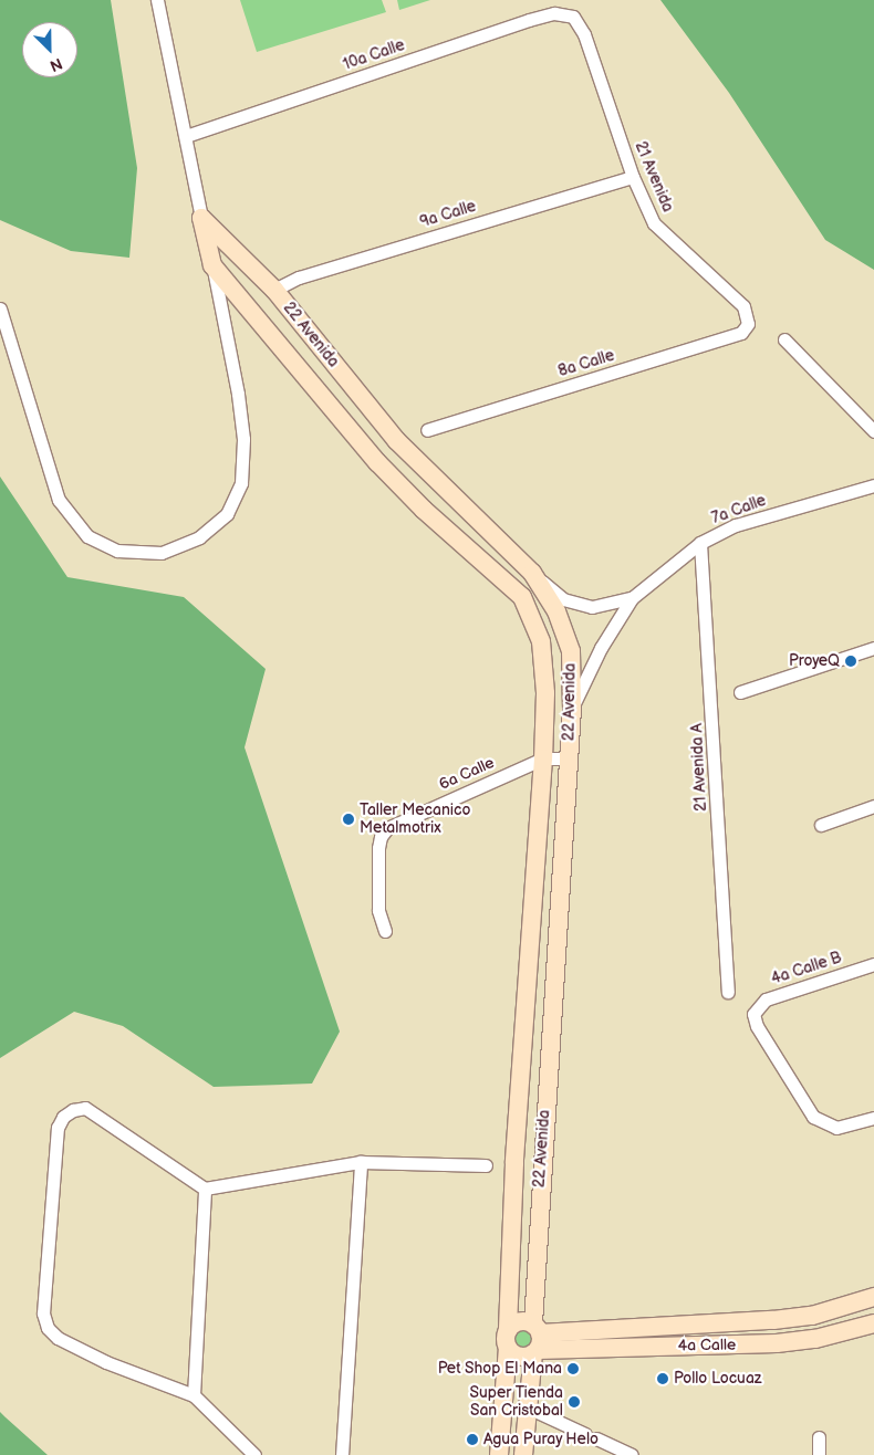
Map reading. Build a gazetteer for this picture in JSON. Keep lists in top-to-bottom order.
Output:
{
  "streets": {
    "street": [
      "10a Calle",
      "21 Avenida",
      "9a Calle",
      "22 Avenida",
      "8a Calle",
      "7a Calle",
      "21 Avenida A",
      "6a Calle",
      "4a Calle B",
      "4a Calle"
    ]
  },
  "crossings": [
    ["10a Calle", "21 Avenida"],
    ["21 Avenida", "9a Calle"],
    ["21 Avenida", "8a Calle"],
    ["9a Calle", "22 Avenida"],
    ["22 Avenida", "7a Calle"],
    ["22 Avenida", "6a Calle"],
    ["22 Avenida", "4a Calle"],
    ["7a Calle", "21 Avenida A"]
  ],
  "places": [
    "ProyeQ",
    "Taller Mecanico Metalmotrix",
    "Pet Shop El Mana",
    "Pollo Locuaz",
    "Super Tienda San Cristobal",
    "Agua Puray Helo"
  ],
  "north": "bottom right"
}
